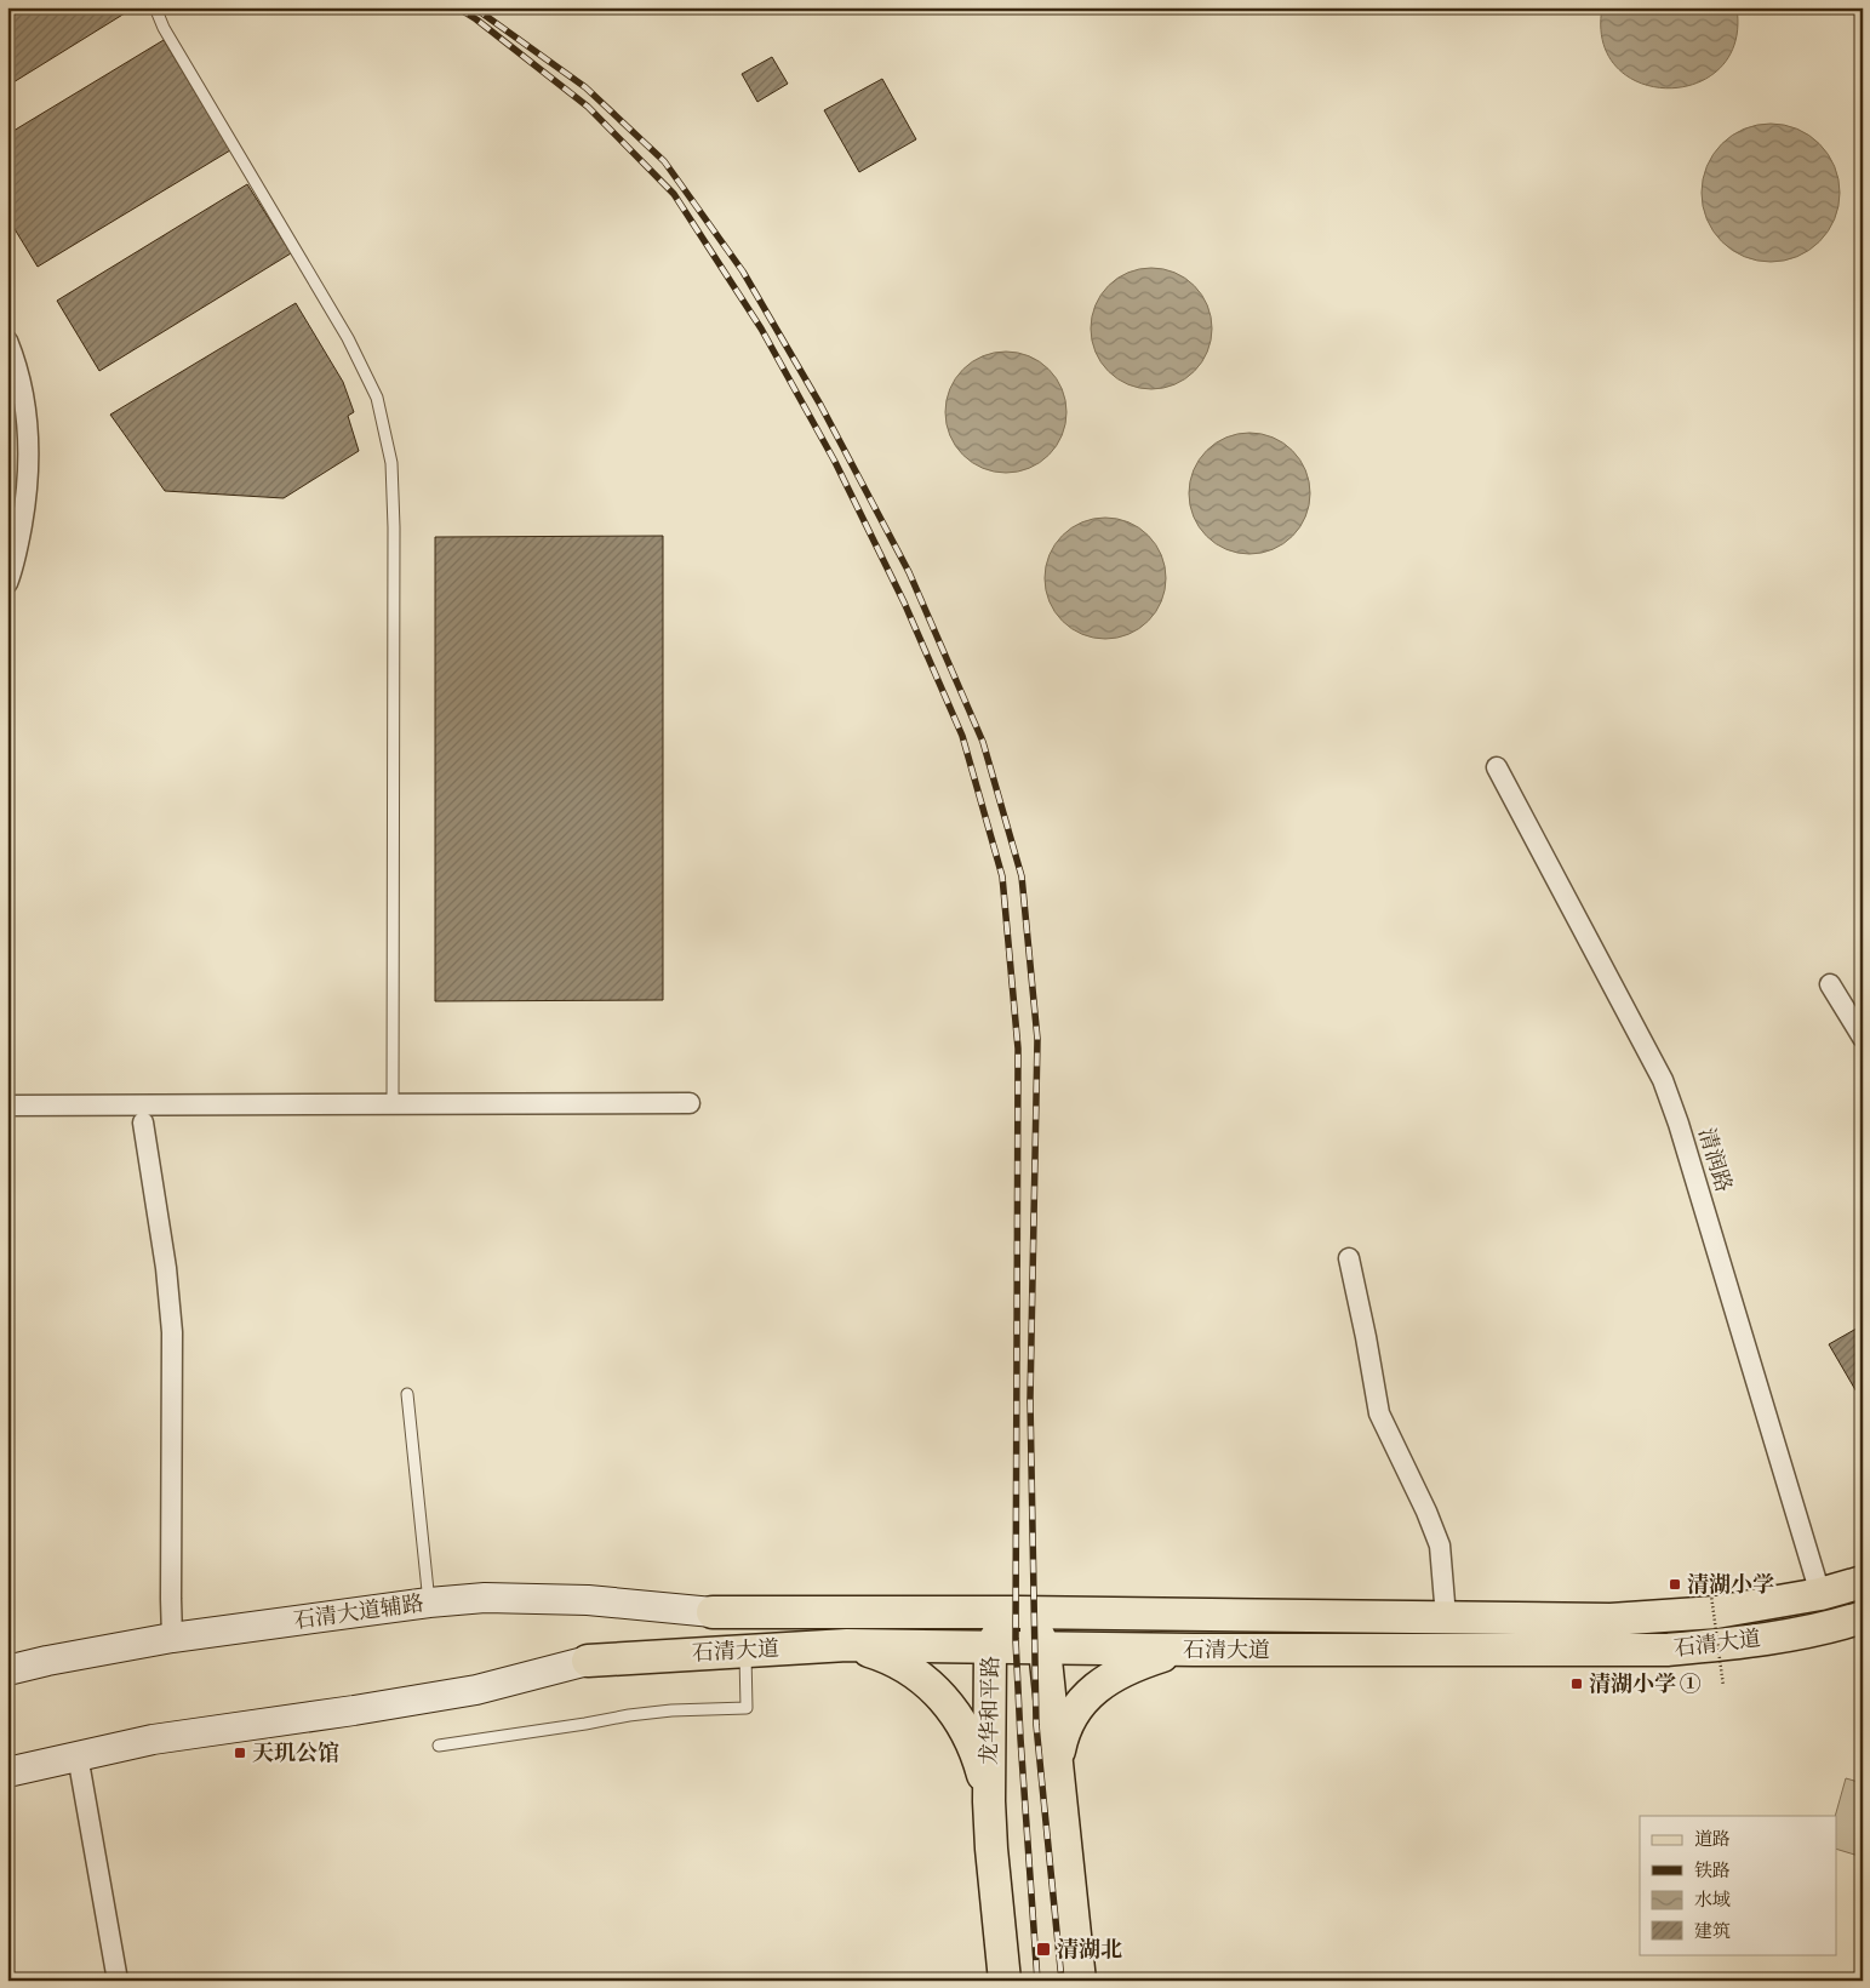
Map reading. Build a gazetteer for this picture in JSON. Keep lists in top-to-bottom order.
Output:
{
  "streets": {
    "main road": ["石清大道辅路", "石清大道", "龙华和平路"],
    "street": ["清润路"]
  },
  "crossings": [
    ["清润路", "石清大道"],
    ["石清大道辅路", "石清大道"],
    ["石清大道", "龙华和平路"]
  ],
  "places": {
    "transit": [
      "清湖小学",
      "清湖小学 ①",
      "天玑公馆",
      "清湖北"
    ]
  },
  "legend": [
    "道路",
    "铁路",
    "水域",
    "建筑"
  ]
}
